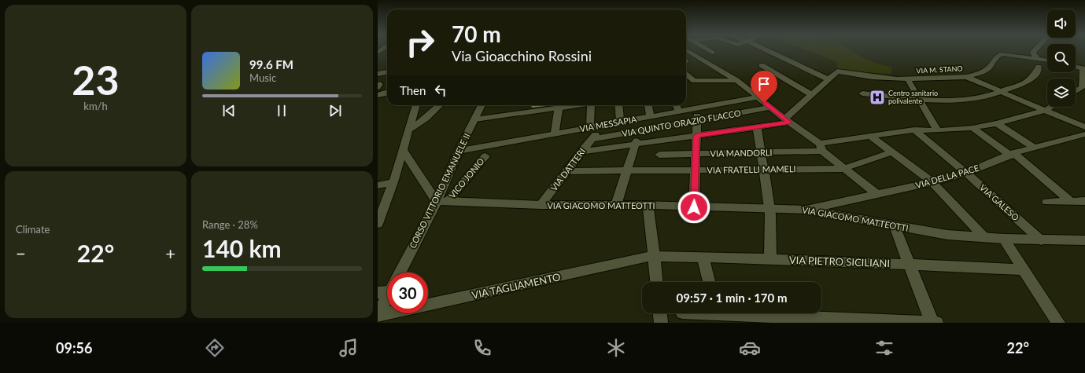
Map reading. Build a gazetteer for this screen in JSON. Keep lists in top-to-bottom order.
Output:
{
  "streets": {
    "street": [
      "VIA M. STANO",
      "VIA QUINTO ORAZIO FLACCO",
      "VIA MESSAPIA",
      "VIA MANDORLI",
      "VIA DATTERI",
      "VIA FRATELLI MAMELI",
      "VIA DELLA PACE",
      "VICO JONIO",
      "CORSO VITTORIO EMANUELE II",
      "VIA GALESO",
      "VIA GIACOMO MATTEOTTI",
      "VIA PIETRO SICILIANI",
      "VIA TAGLIAMENTO"
    ]
  },
  "crossings": [
    ["VIA QUINTO ORAZIO FLACCO", "VIA MESSAPIA"],
    ["VIA QUINTO ORAZIO FLACCO", "VIA DATTERI"],
    ["VIA MESSAPIA", "VIA DATTERI"],
    ["VIA MESSAPIA", "CORSO VITTORIO EMANUELE II"],
    ["VIA MANDORLI", "VIA GALESO"],
    ["VIA DATTERI", "VIA FRATELLI MAMELI"],
    ["VIA DATTERI", "VIA GIACOMO MATTEOTTI"],
    ["VIA DELLA PACE", "VIA GALESO"],
    ["VIA DELLA PACE", "VIA GIACOMO MATTEOTTI"],
    ["VICO JONIO", "CORSO VITTORIO EMANUELE II"],
    ["VICO JONIO", "VIA GIACOMO MATTEOTTI"],
    ["CORSO VITTORIO EMANUELE II", "VIA GIACOMO MATTEOTTI"],
    ["CORSO VITTORIO EMANUELE II", "VIA TAGLIAMENTO"],
    ["VIA GALESO", "VIA GIACOMO MATTEOTTI"],
    ["VIA PIETRO SICILIANI", "VIA TAGLIAMENTO"]
  ],
  "places": {
    "hospital": ["Centro sanitario polivalente"]
  },
  "page": {
    "tile": [
      ["23", "km/h"],
      "Climate",
      ["Range · 28%", "140 km"]
    ],
    "turn": ["70 m", "Via Gioacchino Rossini"],
    "song": ["99.6 FM", "Music"],
    "then": "Then",
    "heat": ["−", "22°", "+"],
    "limit": "30",
    "trip": "09:57 · 1 min · 170 m",
    "tabs": ["09:56", "22°"]
  }
}
